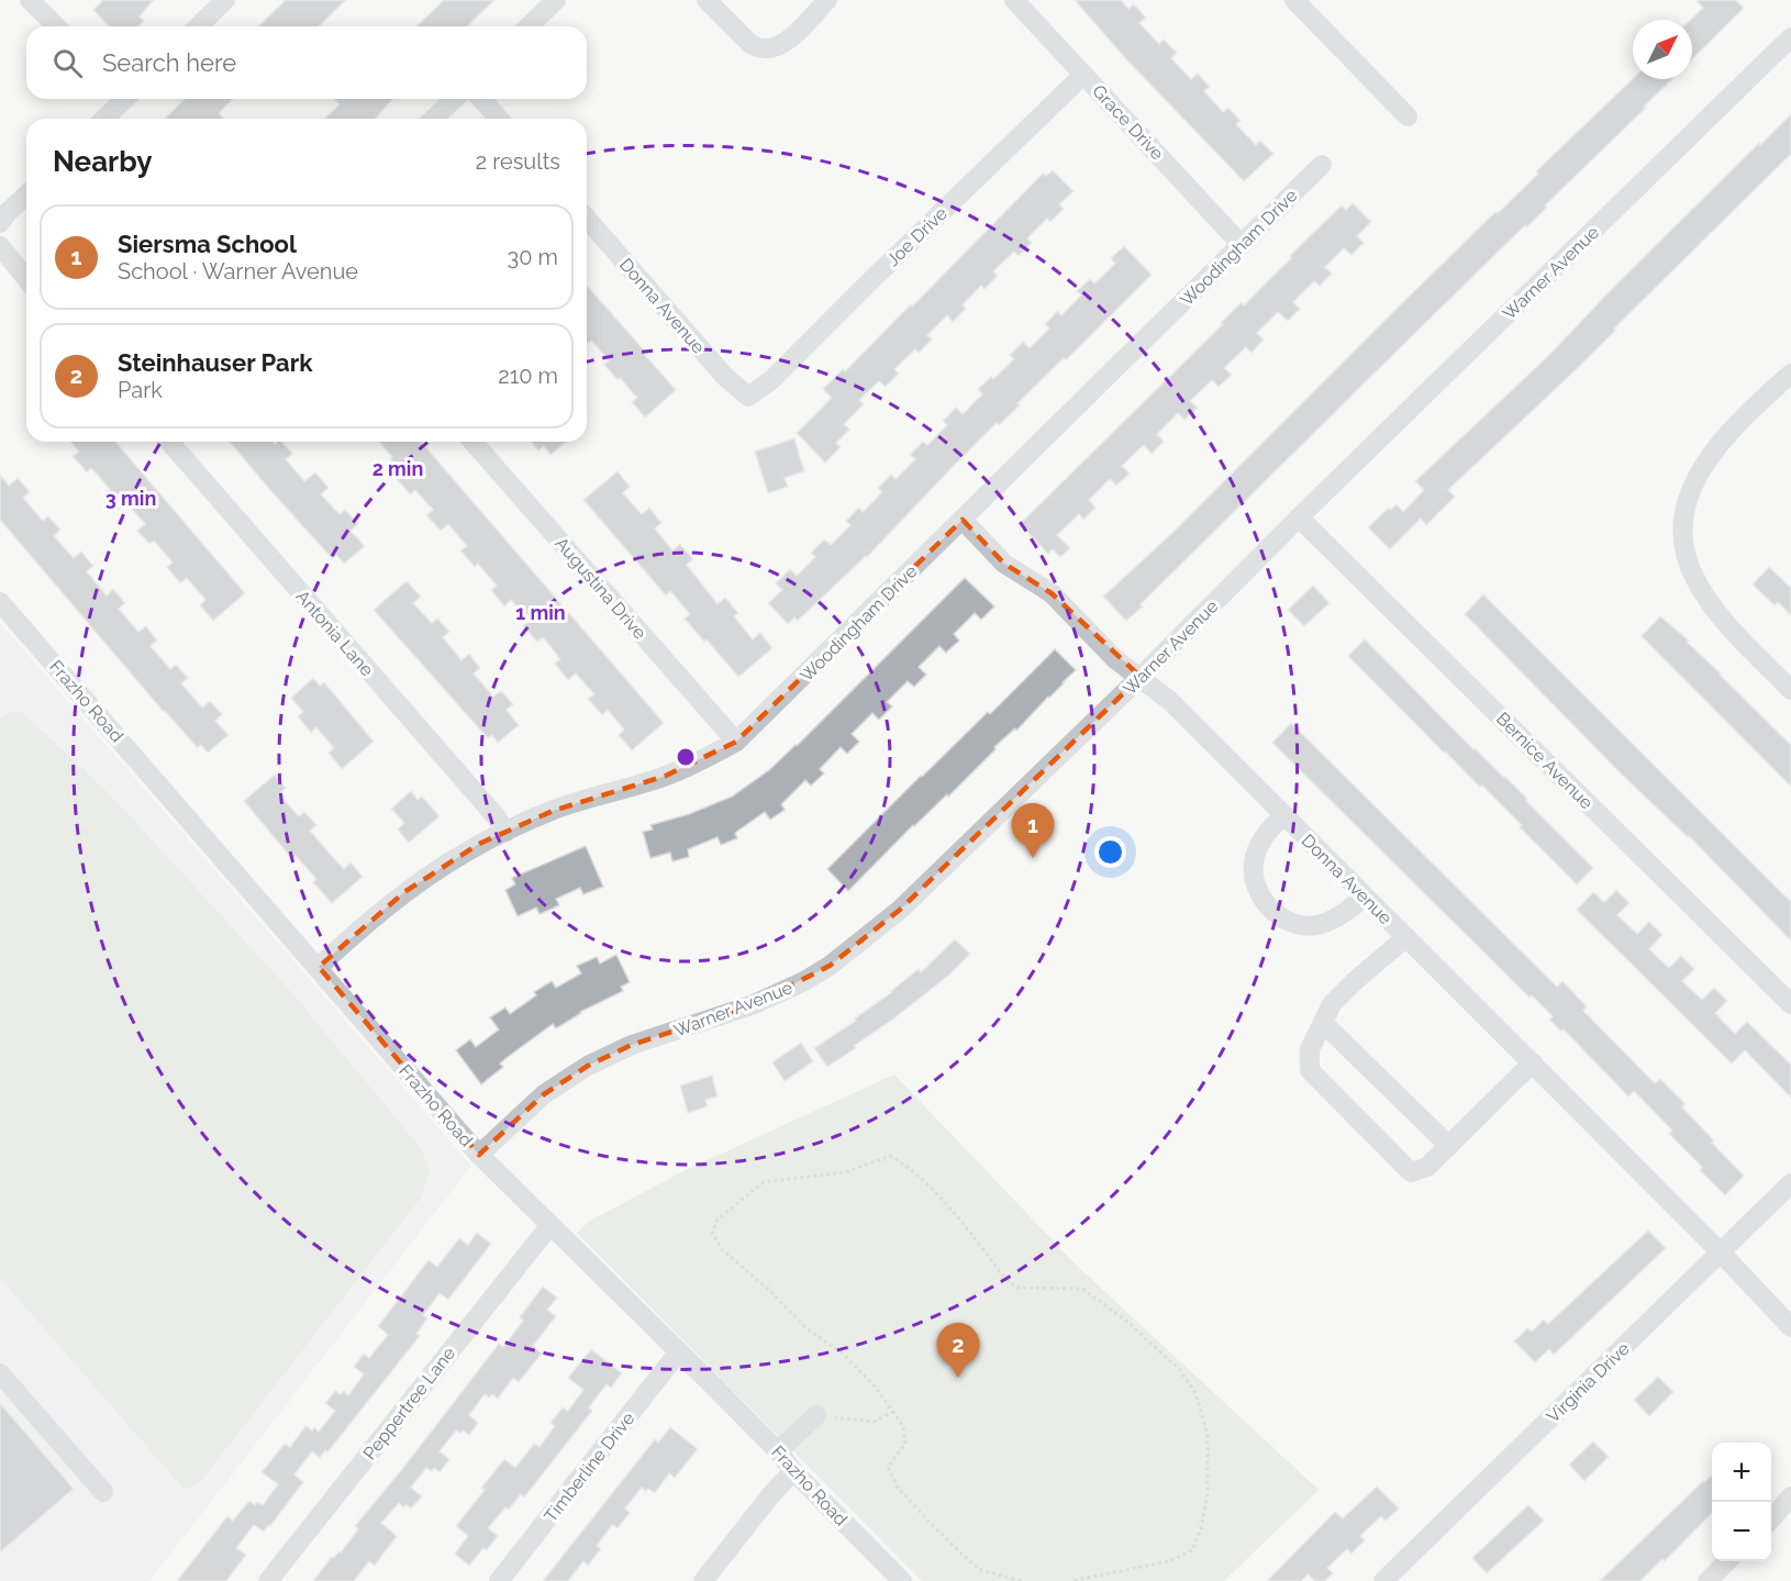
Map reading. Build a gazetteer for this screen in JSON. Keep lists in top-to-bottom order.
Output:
{
  "streets": {
    "street": [
      "Grace Drive",
      "Joe Drive",
      "Woodingham Drive",
      "Warner Avenue",
      "Donna Avenue",
      "Augustina Drive",
      "Antonia Lane",
      "Frazho Road",
      "Bernice Avenue",
      "Virginia Drive",
      "Peppertree Lane",
      "Timberline Drive"
    ]
  },
  "crossings": [
    ["Grace Drive", "Joe Drive"],
    ["Grace Drive", "Woodingham Drive"],
    ["Joe Drive", "Donna Avenue"],
    ["Woodingham Drive", "Donna Avenue"],
    ["Woodingham Drive", "Augustina Drive"],
    ["Woodingham Drive", "Antonia Lane"],
    ["Woodingham Drive", "Frazho Road"],
    ["Warner Avenue", "Donna Avenue"],
    ["Warner Avenue", "Frazho Road"],
    ["Warner Avenue", "Bernice Avenue"],
    ["Donna Avenue", "Virginia Drive"],
    ["Frazho Road", "Peppertree Lane"],
    ["Frazho Road", "Timberline Drive"]
  ],
  "north": "top right",
  "page": {
    "search": "Search here",
    "heading": ["Nearby", "2 results"],
    "list": [
      {
        "mark": "1",
        "name": "Siersma School",
        "note": "School · Warner Avenue",
        "value": "30 m"
      },
      {
        "mark": "2",
        "name": "Steinhauser Park",
        "note": "Park",
        "value": "210 m"
      }
    ],
    "pins": ["1", "2"],
    "map_buttons": ["+", "−"]
  },
  "rings": ["2 min", "3 min", "1 min"]
}
